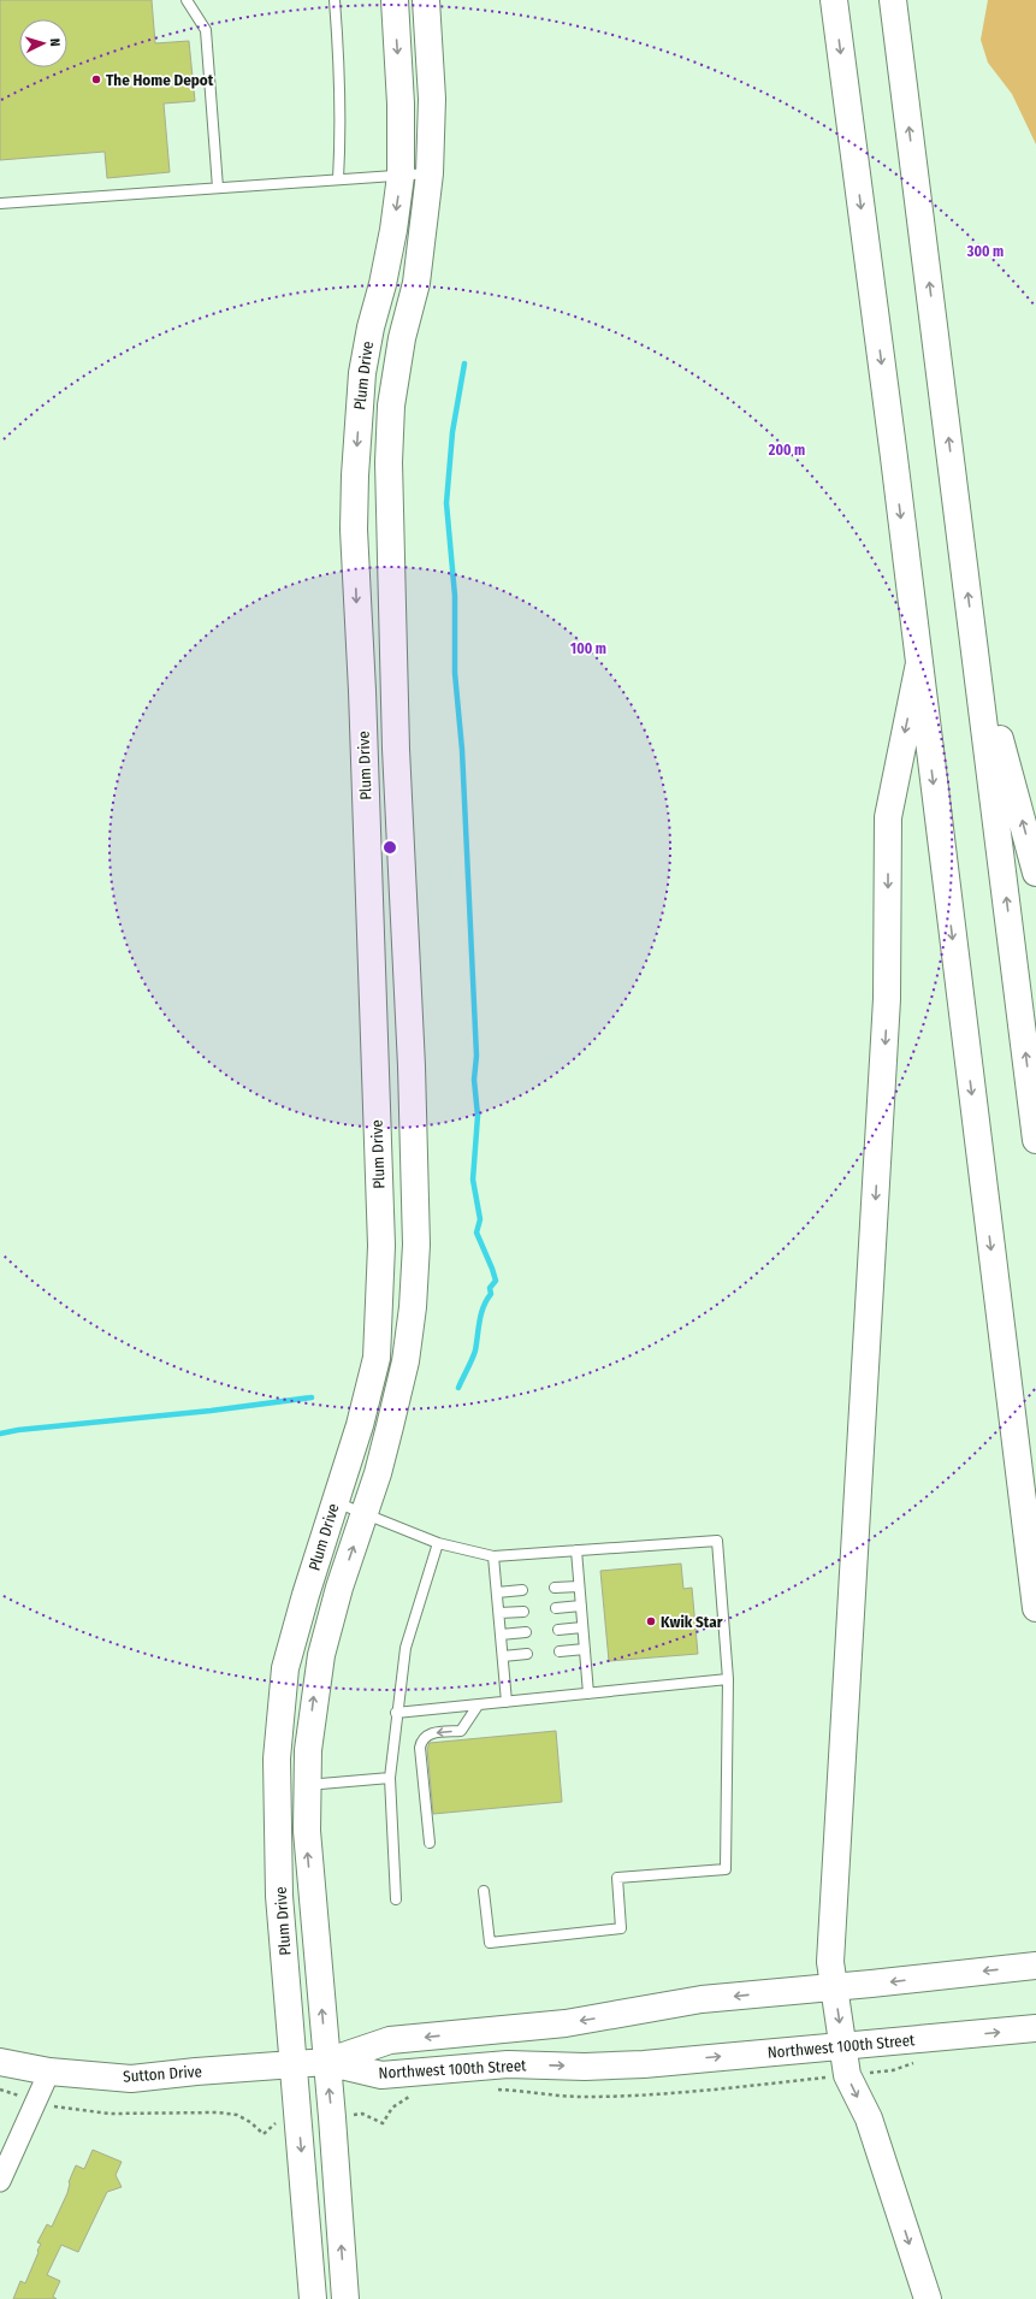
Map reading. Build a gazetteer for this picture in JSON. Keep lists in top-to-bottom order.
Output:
{
  "streets": {
    "main road": ["Plum Drive", "Northwest 100th Street", "Sutton Drive"]
  },
  "crossings": [
    ["Plum Drive", "Northwest 100th Street"],
    ["Plum Drive", "Sutton Drive"],
    ["Northwest 100th Street", "Sutton Drive"]
  ],
  "places": ["The Home Depot", "Kwik Star"],
  "north": "right",
  "rings": ["300 m", "200 m", "100 m"]
}
